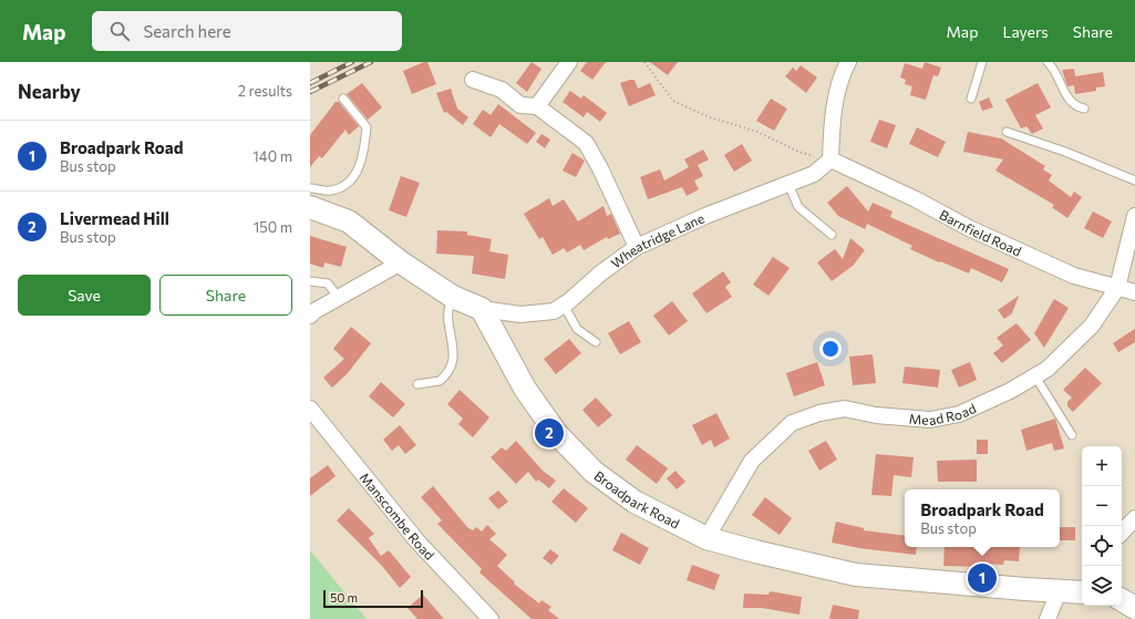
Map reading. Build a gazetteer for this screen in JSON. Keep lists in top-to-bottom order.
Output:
{
  "streets": {
    "street": [
      "Barnfield Road",
      "Wheatridge Lane",
      "Mead Road",
      "Broadpark Road",
      "Manscombe Road"
    ]
  },
  "crossings": [
    ["Barnfield Road", "Wheatridge Lane"],
    ["Barnfield Road", "Mead Road"],
    ["Wheatridge Lane", "Broadpark Road"],
    ["Mead Road", "Broadpark Road"]
  ],
  "scale_bar": "50 m",
  "page": {
    "header": "Map",
    "search": "Search here",
    "nav": ["Map", "Layers", "Share"],
    "heading": ["Nearby", "2 results"],
    "list": [
      {
        "mark": "1",
        "name": "Broadpark Road",
        "note": "Bus stop",
        "value": "140 m"
      },
      {
        "mark": "2",
        "name": "Livermead Hill",
        "note": "Bus stop",
        "value": "150 m"
      }
    ],
    "buttons": ["Save", "Share"],
    "pins": ["2", "1"],
    "map_buttons": ["+", "−"],
    "popup": ["Broadpark Road", "Bus stop"],
    "scale": "50 m"
  }
}
